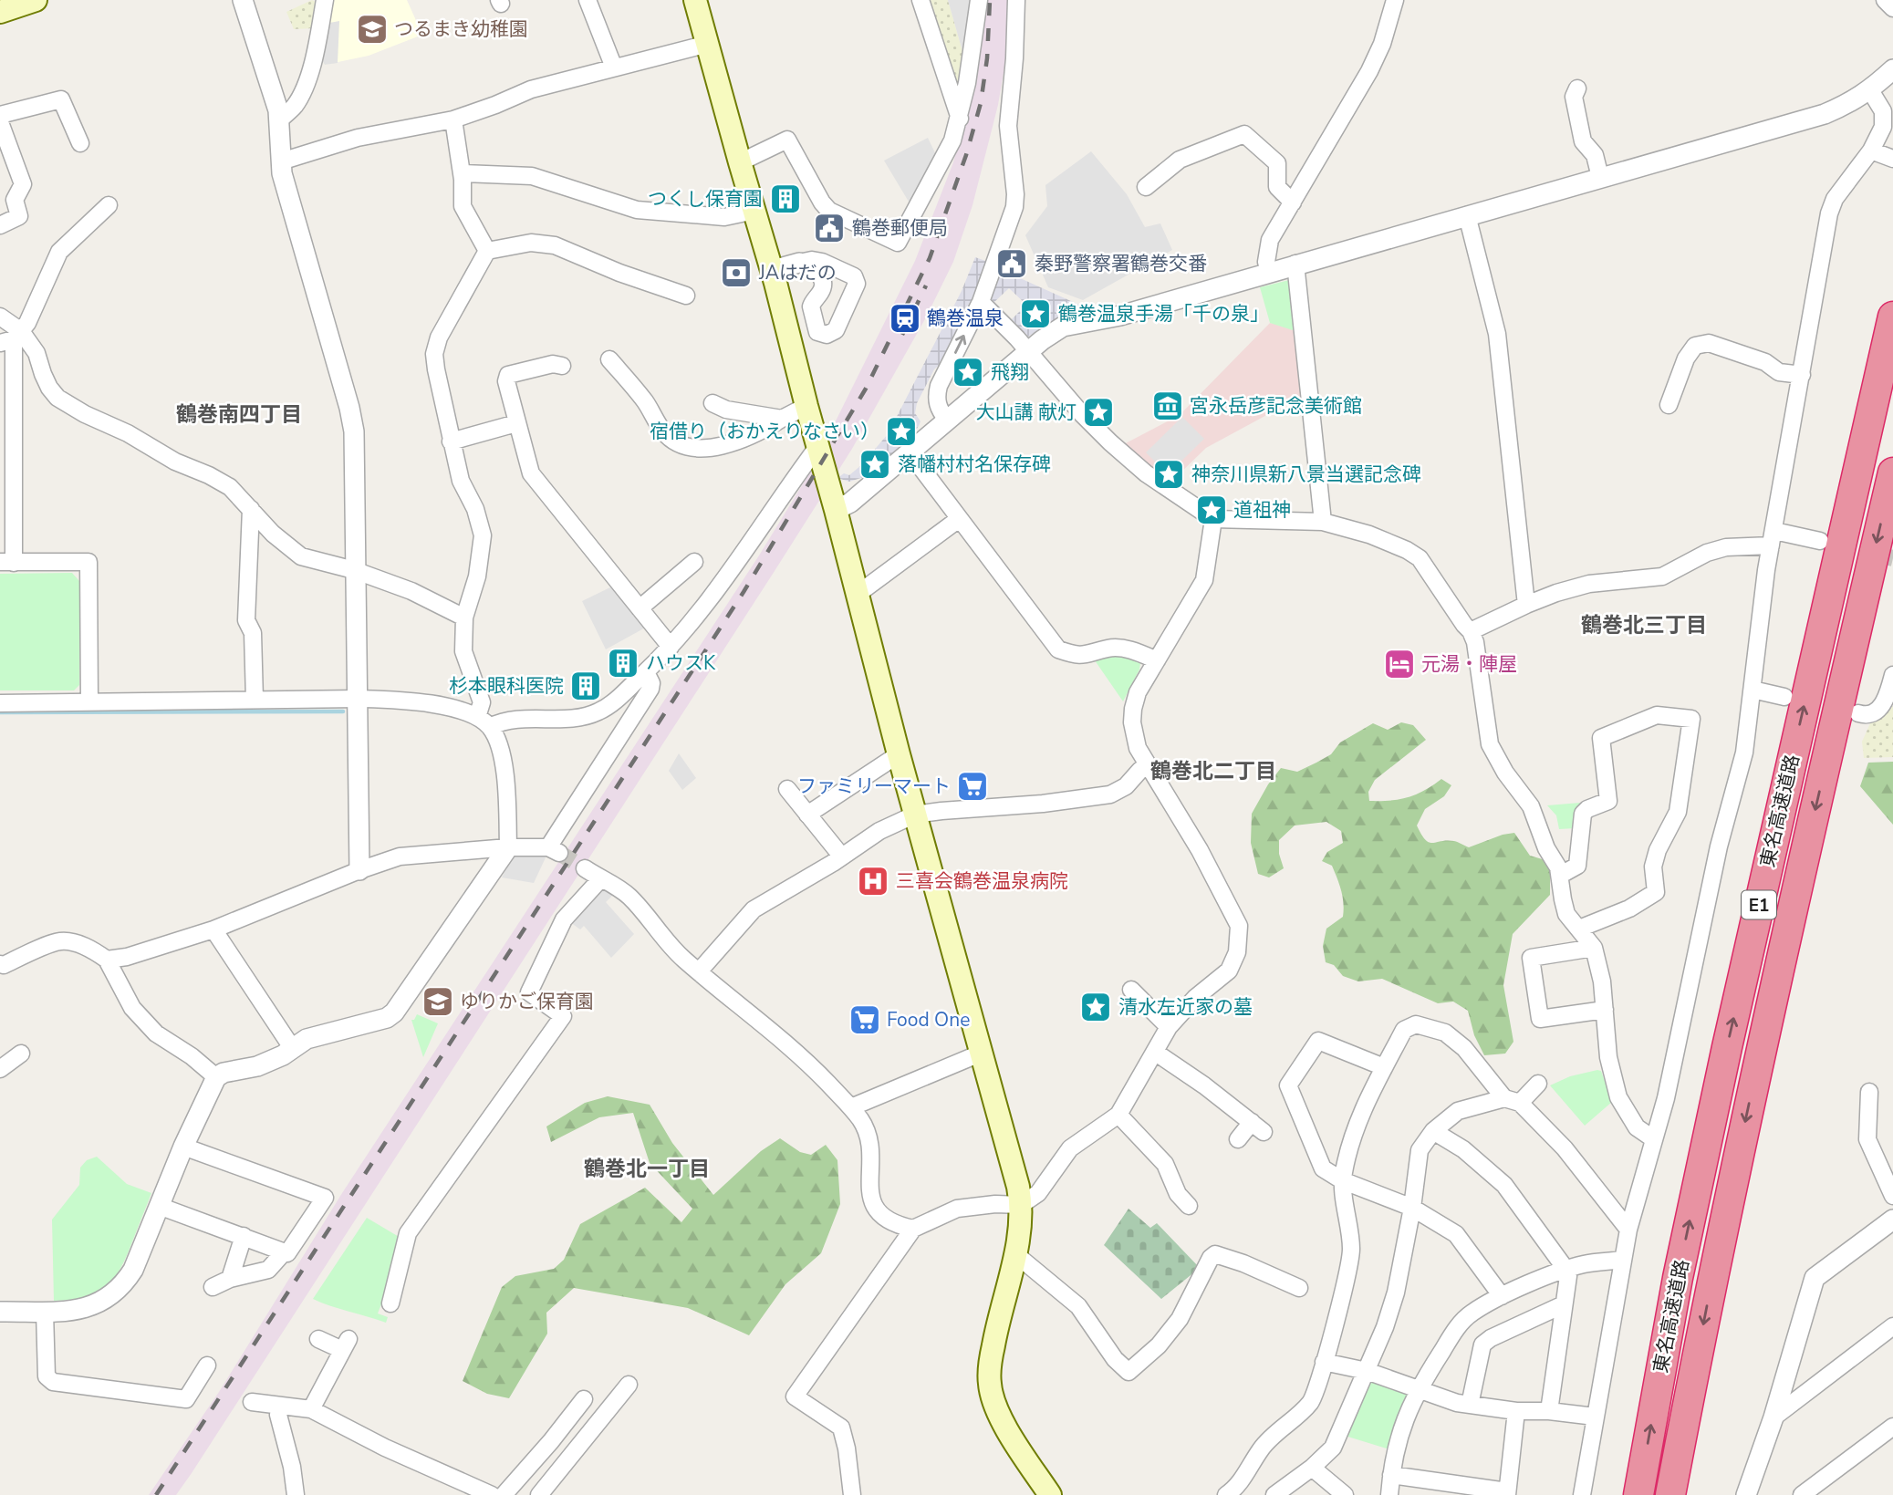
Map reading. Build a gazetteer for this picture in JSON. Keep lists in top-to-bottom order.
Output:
{
  "streets": {
    "highway": ["東名高速道路", "E1"]
  },
  "districts": [
    "鶴巻南四丁目",
    "鶴巻北三丁目",
    "鶴巻北二丁目",
    "鶴巻北一丁目"
  ],
  "places": {
    "school or university": ["つるまき幼稚園", "ゆりかご保育園"],
    "building": ["つくし保育園", "ハウスK", "杉本眼科医院"],
    "public building": ["鶴巻郵便局", "秦野警察署鶴巻交番"],
    "bank": ["JAはだの"],
    "place": [
      "鶴巻温泉手湯「千の泉」",
      "飛翔",
      "大山講 献灯",
      "宿借り（おかえりなさい）",
      "落幡村村名保存碑",
      "神奈川県新八景当選記念碑",
      "道祖神",
      "清水左近家の墓"
    ],
    "station": ["鶴巻温泉"],
    "museum": ["宮永岳彦記念美術館"],
    "hotel": ["元湯・陣屋"],
    "supermarket": ["ファミリーマート", "Food One"],
    "hospital": ["三喜会鶴巻温泉病院"]
  }
}
